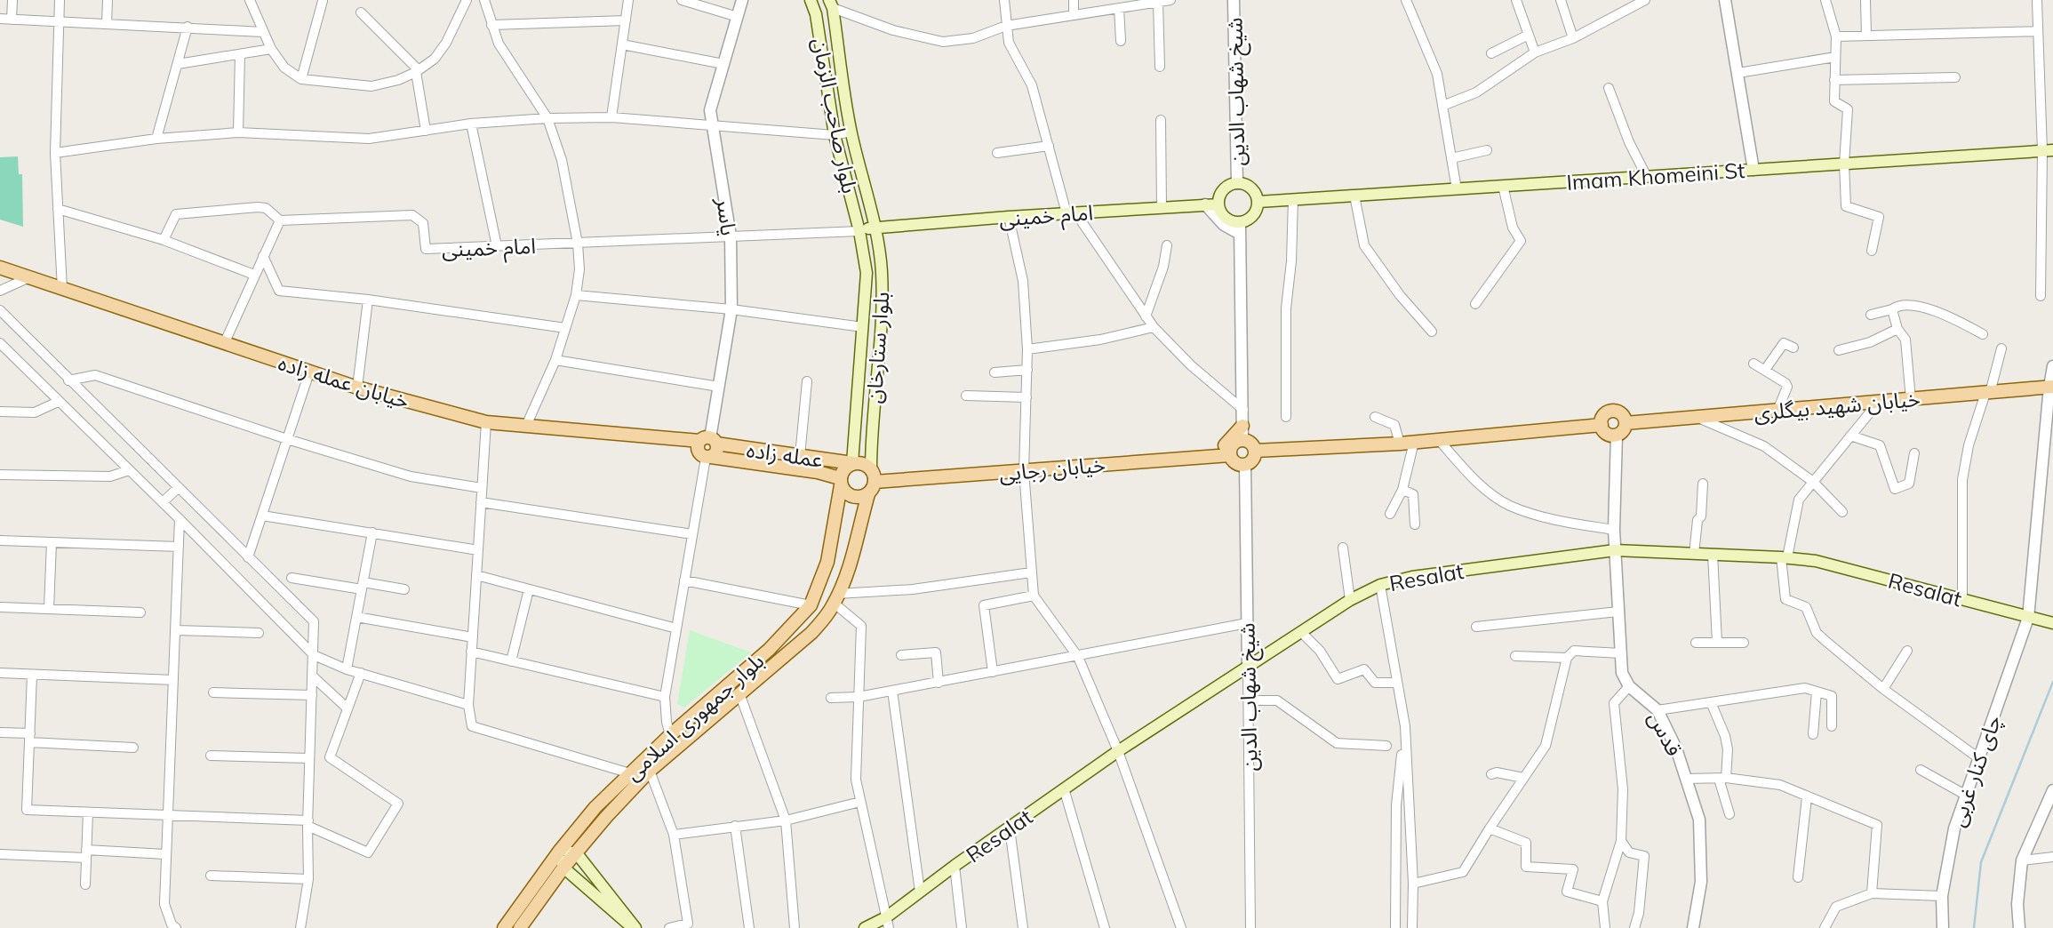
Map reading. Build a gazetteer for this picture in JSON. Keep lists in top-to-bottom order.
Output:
{
  "streets": {
    "main road": [
      "بلوار صاحب الزمان",
      "Imam Khomeini St",
      "امام خمینی",
      "بلوار ستارخان",
      "خیابان عمله زاده",
      "خیابان شهید بیگلری",
      "عمله زاده",
      "خیابان رجایی",
      "Resalat",
      "بلوار جمهوری اسلامی"
    ],
    "street": [
      "شیخ شهاب الدین",
      "یاسر",
      "قدس",
      "چای کنار غربی"
    ]
  },
  "crossings": [
    ["شیخ شهاب الدین", "Imam Khomeini St"],
    ["شیخ شهاب الدین", "امام خمینی"],
    ["شیخ شهاب الدین", "خیابان رجایی"],
    ["شیخ شهاب الدین", "Resalat"],
    ["بلوار صاحب الزمان", "امام خمینی"],
    ["بلوار صاحب الزمان", "بلوار ستارخان"],
    ["Imam Khomeini St", "امام خمینی"],
    ["امام خمینی", "یاسر"],
    ["امام خمینی", "بلوار ستارخان"],
    ["یاسر", "خیابان عمله زاده"],
    ["یاسر", "عمله زاده"],
    ["بلوار ستارخان", "عمله زاده"],
    ["بلوار ستارخان", "خیابان رجایی"],
    ["بلوار ستارخان", "بلوار جمهوری اسلامی"],
    ["خیابان عمله زاده", "عمله زاده"],
    ["عمله زاده", "خیابان رجایی"],
    ["عمله زاده", "بلوار جمهوری اسلامی"],
    ["خیابان رجایی", "بلوار جمهوری اسلامی"],
    ["Resalat", "چای کنار غربی"]
  ]
}
